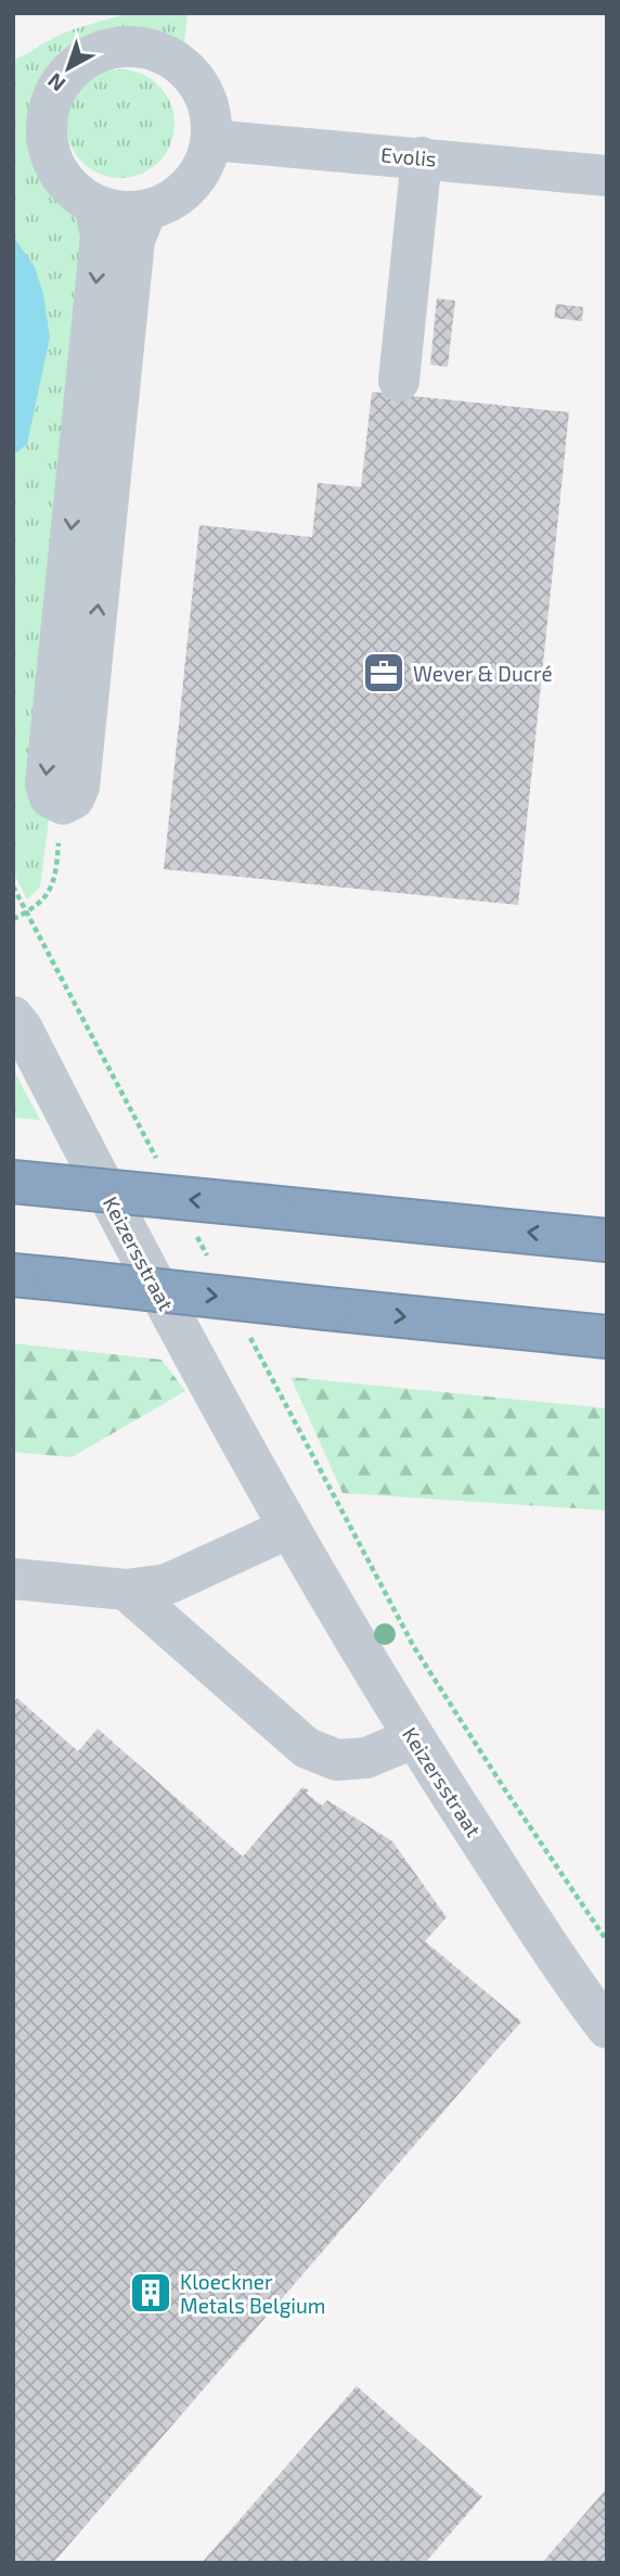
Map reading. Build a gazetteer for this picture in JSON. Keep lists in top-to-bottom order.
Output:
{
  "streets": {
    "street": ["Evolis", "Keizersstraat"]
  },
  "places": {
    "office": ["Wever & Ducré"],
    "building": ["Kloeckner Metals Belgium"]
  },
  "north": "bottom left"
}
